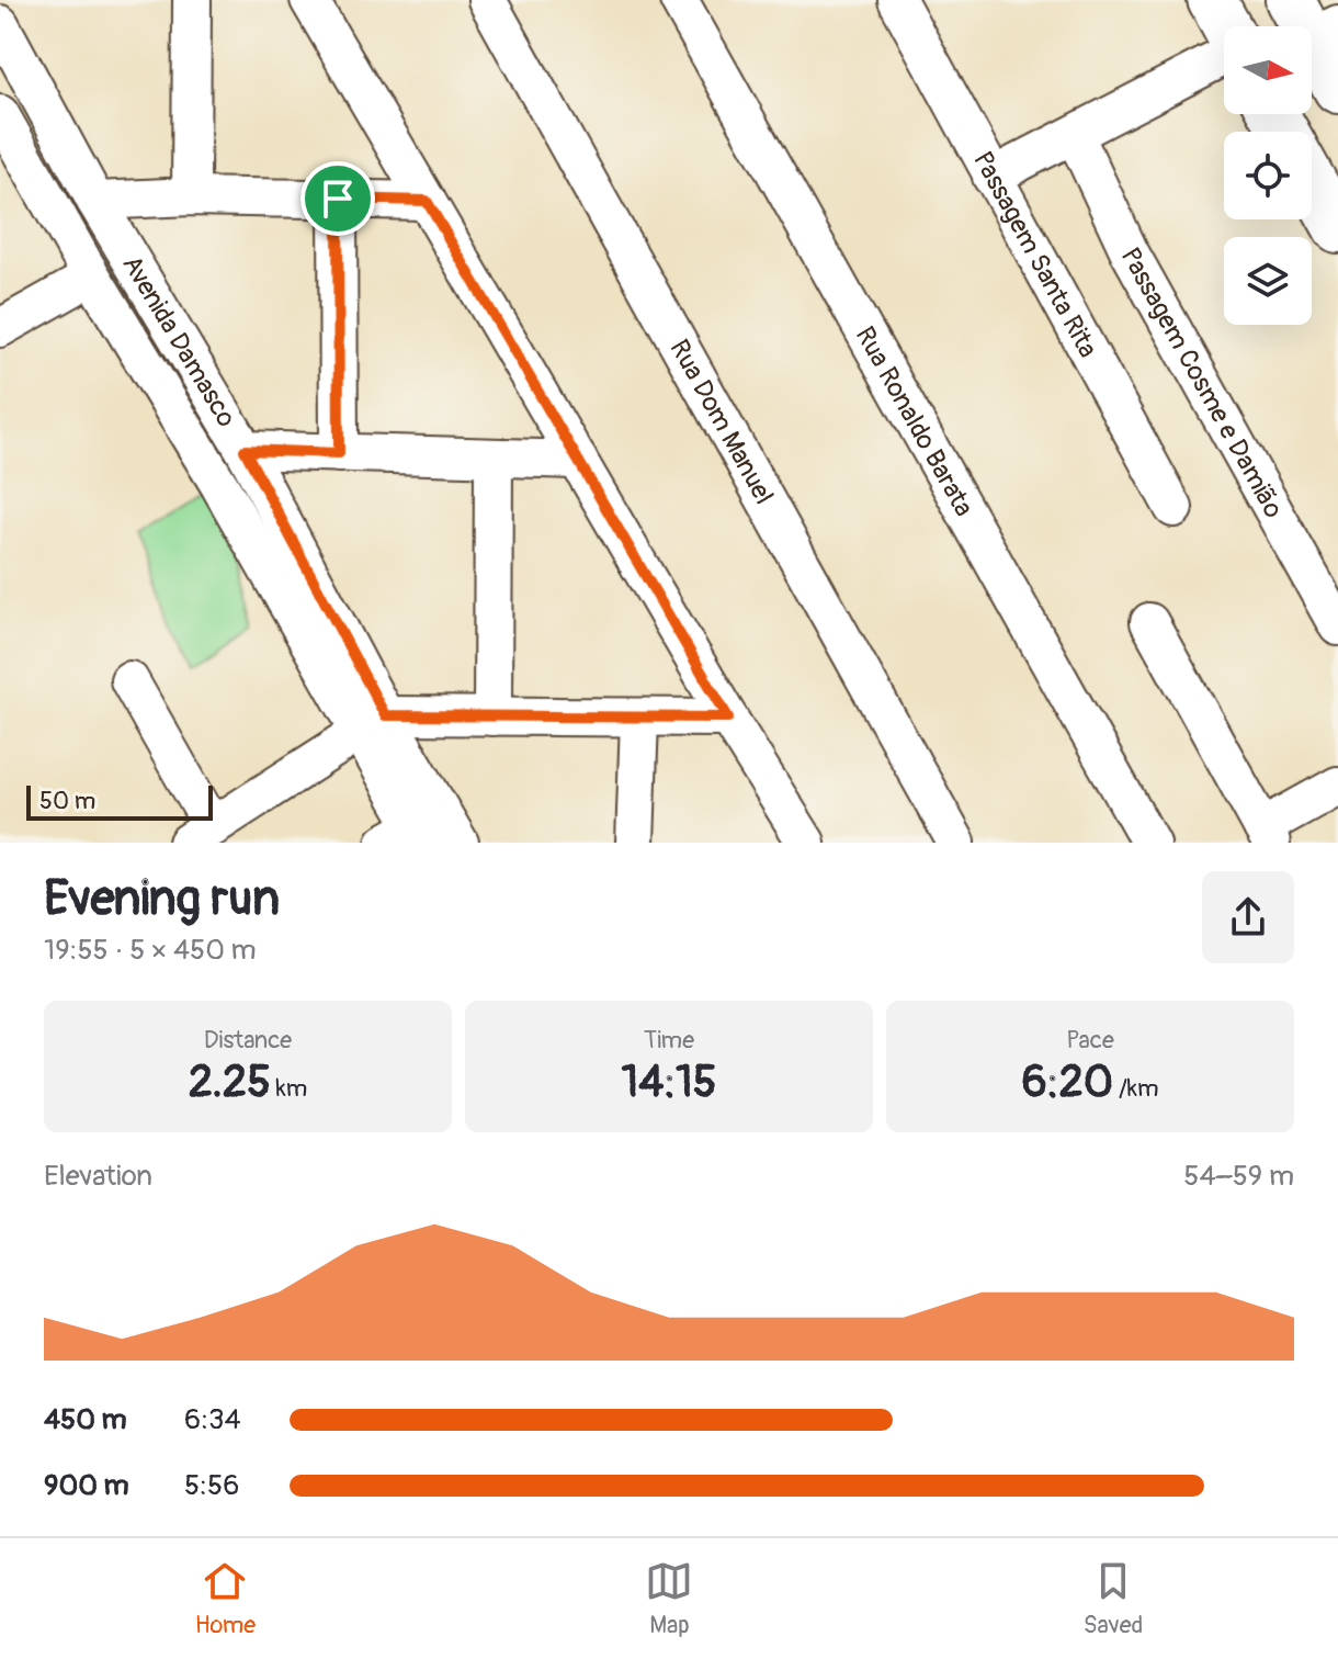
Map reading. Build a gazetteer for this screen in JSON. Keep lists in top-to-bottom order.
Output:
{
  "streets": {
    "street": [
      "Passagem Santa Rita",
      "Avenida Damasco",
      "Passagem Cosme e Damião",
      "Rua Dom Manuel",
      "Rua Ronaldo Barata"
    ]
  },
  "scale_bar": "50 m",
  "north": "right",
  "page": {
    "scale": "50 m",
    "heading": ["Evening run", "19:55 · 5 × 450 m"],
    "stats": [
      ["Distance", "2.25 km"],
      ["Time", "14:15"],
      ["Pace", "6:20 /km"]
    ],
    "chart": ["Elevation", "54–59 m"],
    "list": [
      {
        "name": "450 m",
        "note": "6:34"
      },
      {
        "name": "900 m",
        "note": "5:56"
      }
    ],
    "tabs": ["Home", "Map", "Saved"]
  }
}
